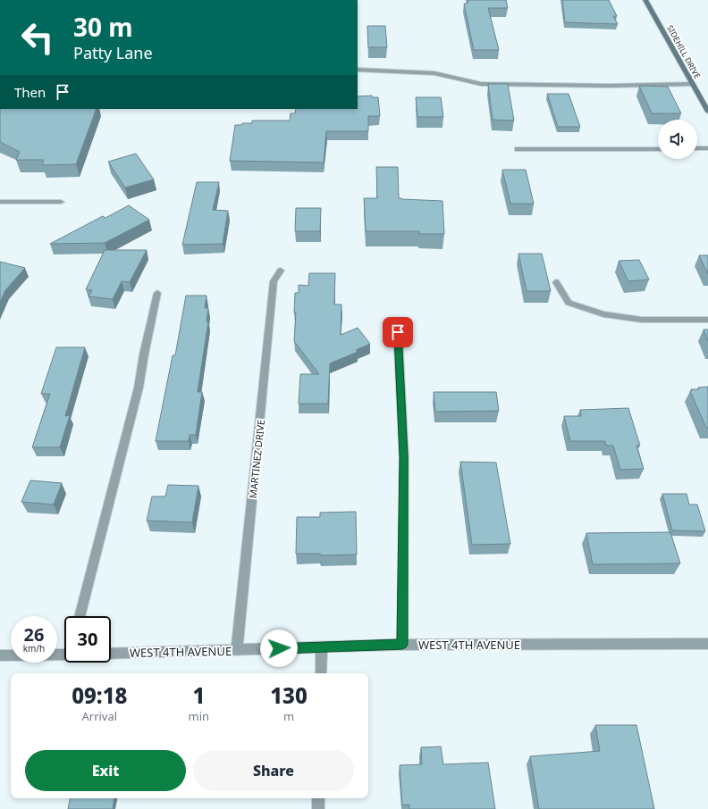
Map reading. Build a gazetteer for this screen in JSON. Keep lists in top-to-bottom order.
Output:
{
  "streets": {
    "street": ["SIDEHILL DRIVE", "MARTINEZ DRIVE", "WEST 4TH AVENUE"]
  },
  "crossings": [
    ["MARTINEZ DRIVE", "WEST 4TH AVENUE"]
  ],
  "page": {
    "turn": ["30 m", "Patty Lane"],
    "then": "Then",
    "speed": "26 km/h",
    "limit": "30",
    "eta": [
      "09:18",
      "Arrival",
      "1",
      "min",
      "130",
      "m"
    ],
    "buttons": ["Exit", "Share"]
  }
}
